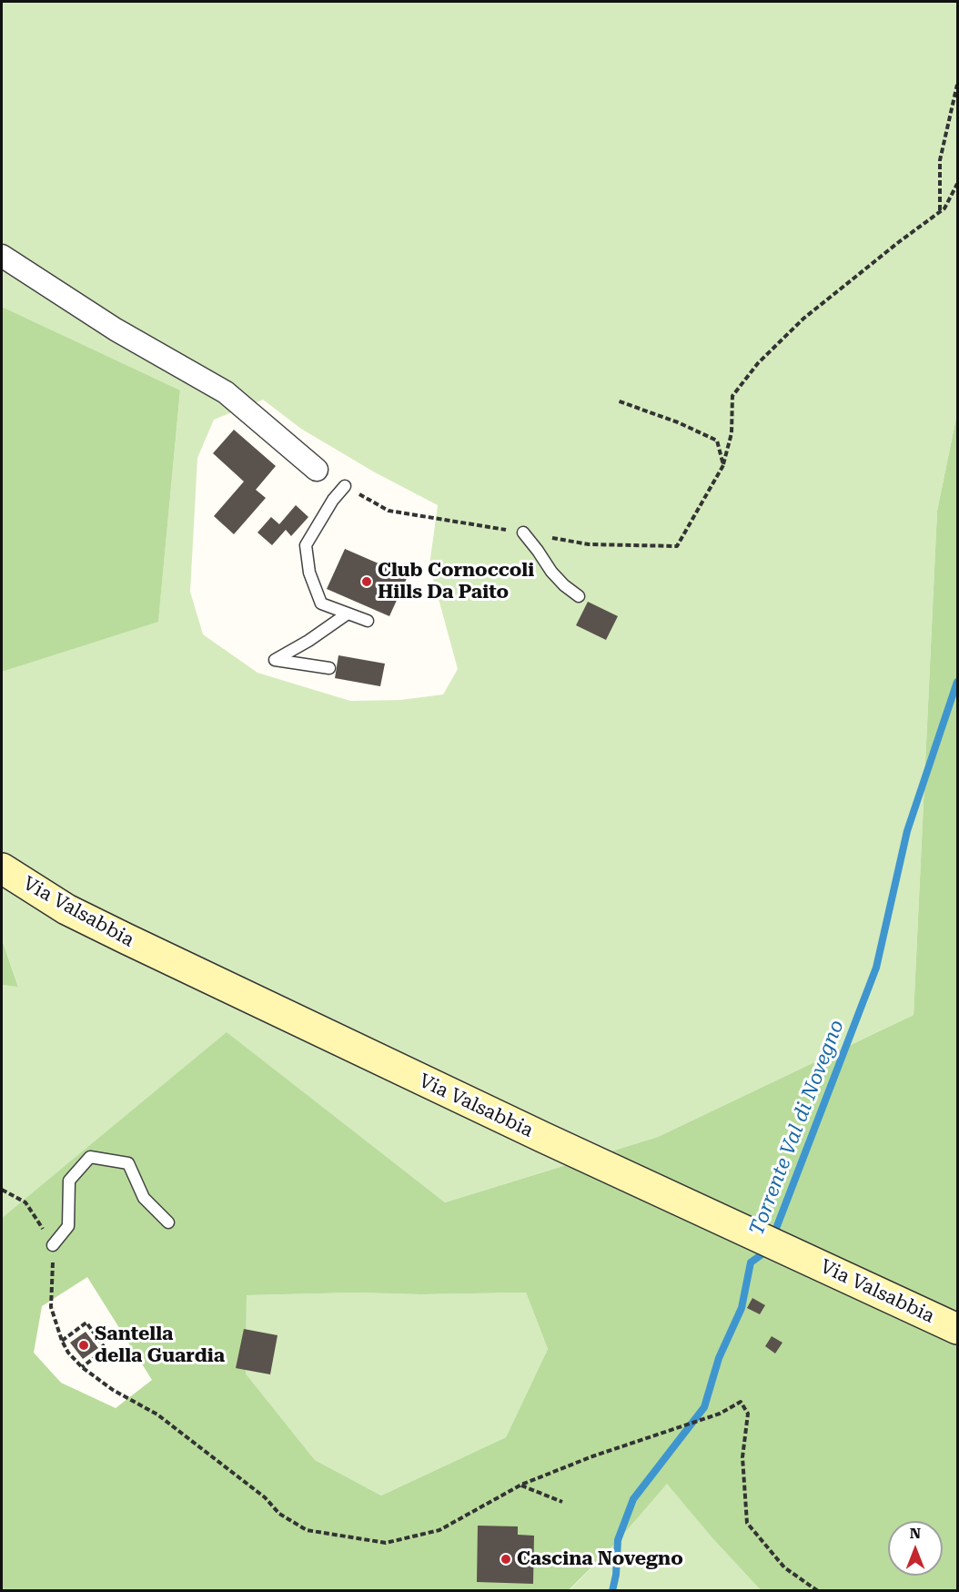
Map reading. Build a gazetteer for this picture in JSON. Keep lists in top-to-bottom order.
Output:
{
  "streets": {
    "main road": ["Via Valsabbia"]
  },
  "water": ["Torrente Val di Novegno"],
  "places": ["Club Cornoccoli Hills Da Paito", "Santella della Guardia", "Cascina Novegno"],
  "north": "top"
}
